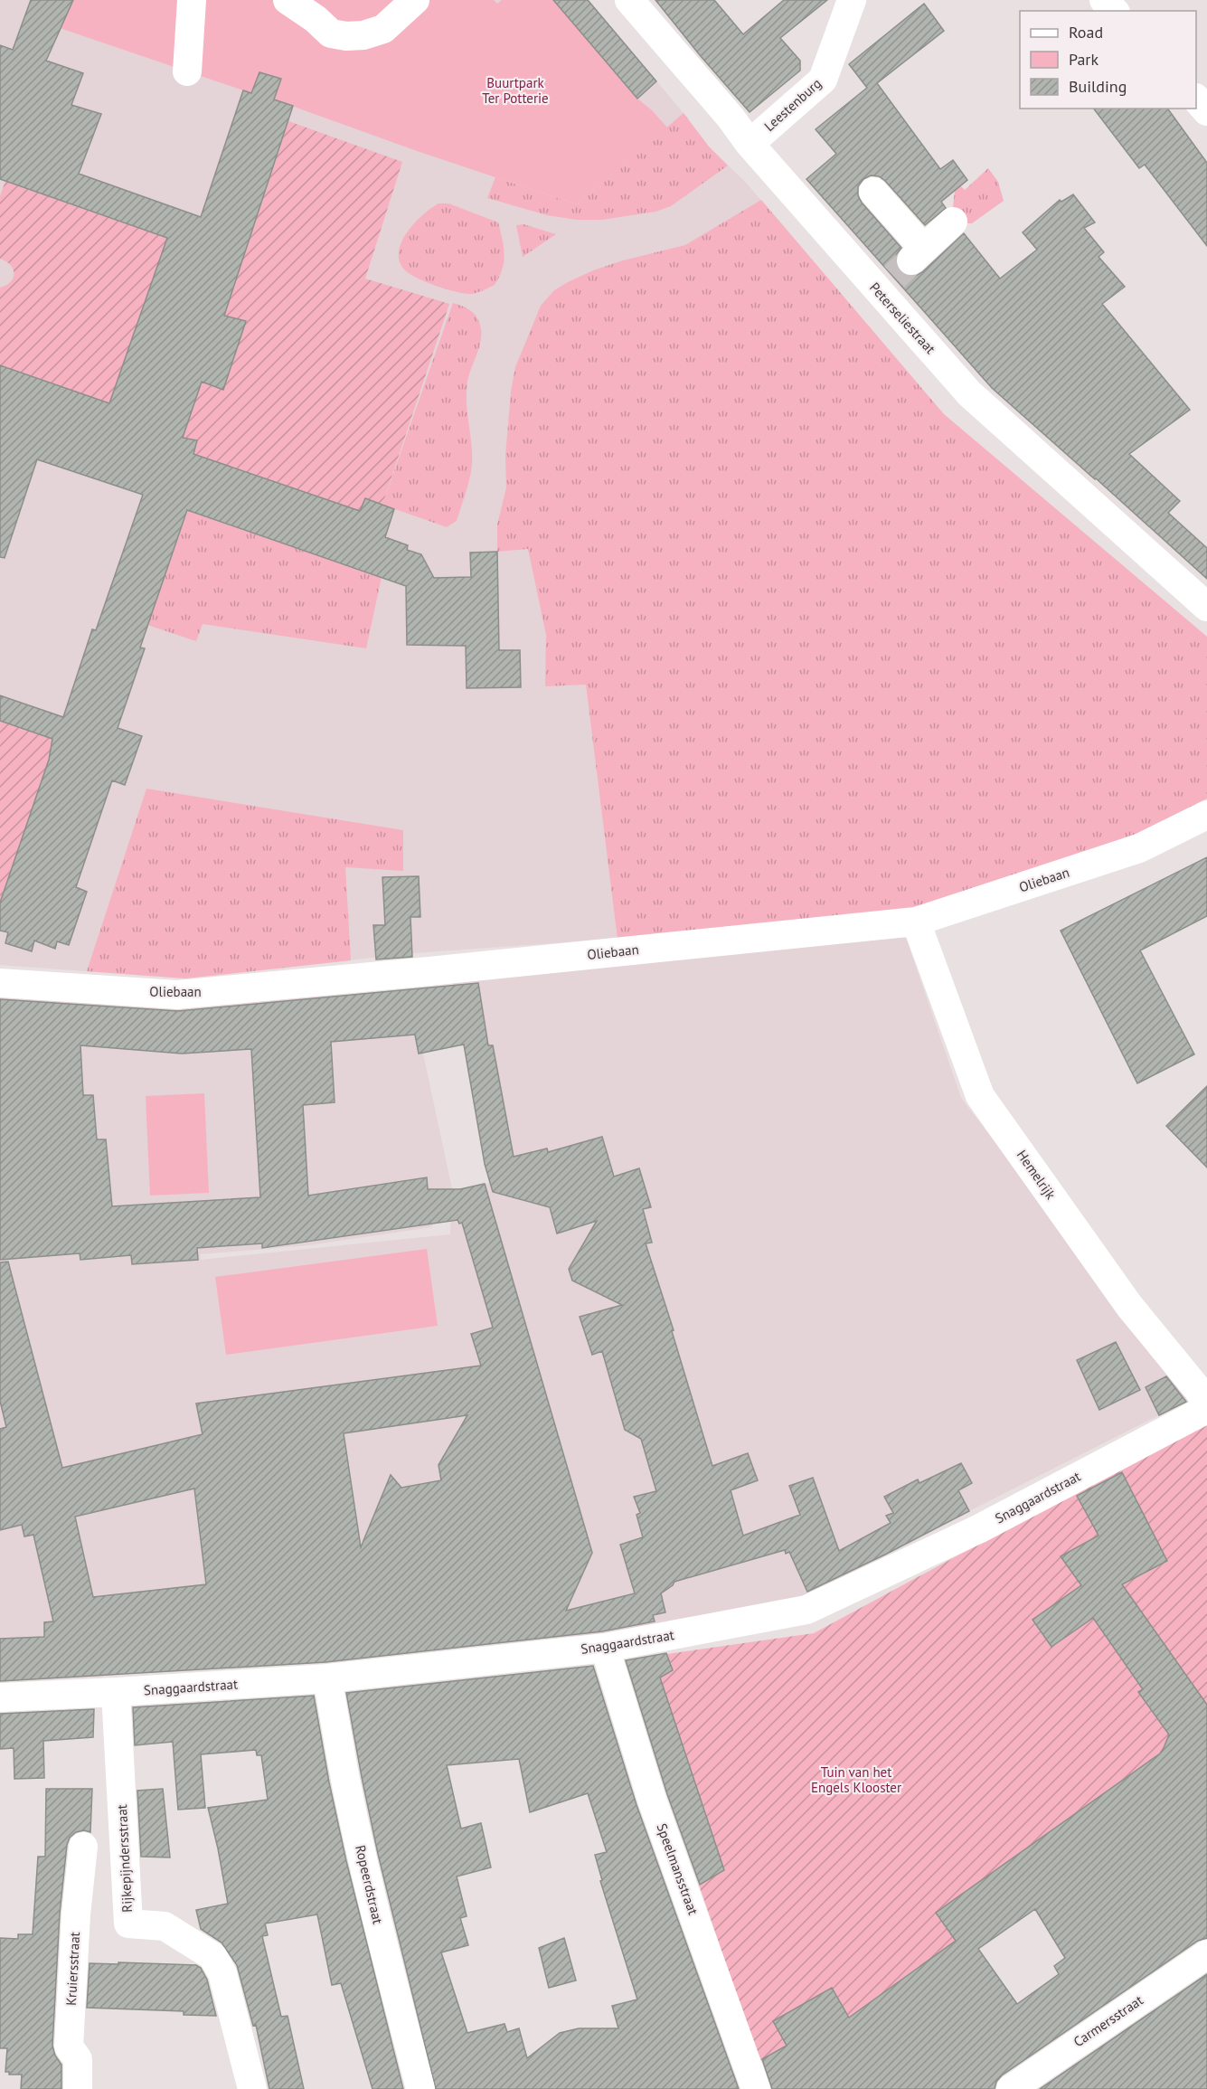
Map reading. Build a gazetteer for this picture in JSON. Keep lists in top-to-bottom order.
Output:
{
  "streets": {
    "street": [
      "Leestenburg",
      "Peterseliestraat",
      "Oliebaan",
      "Hemelrijk",
      "Snaggaardstraat",
      "Rijkepijndersstraat",
      "Speelmansstraat",
      "Ropeerdstraat",
      "Kruiersstraat",
      "Carmersstraat"
    ]
  },
  "crossings": [
    ["Leestenburg", "Peterseliestraat"],
    ["Oliebaan", "Hemelrijk"],
    ["Snaggaardstraat", "Rijkepijndersstraat"],
    ["Snaggaardstraat", "Speelmansstraat"],
    ["Snaggaardstraat", "Ropeerdstraat"]
  ],
  "parks": ["Buurtpark Ter Potterie", "Tuin van het Engels Klooster"],
  "legend": ["Road", "Park", "Building"]
}
